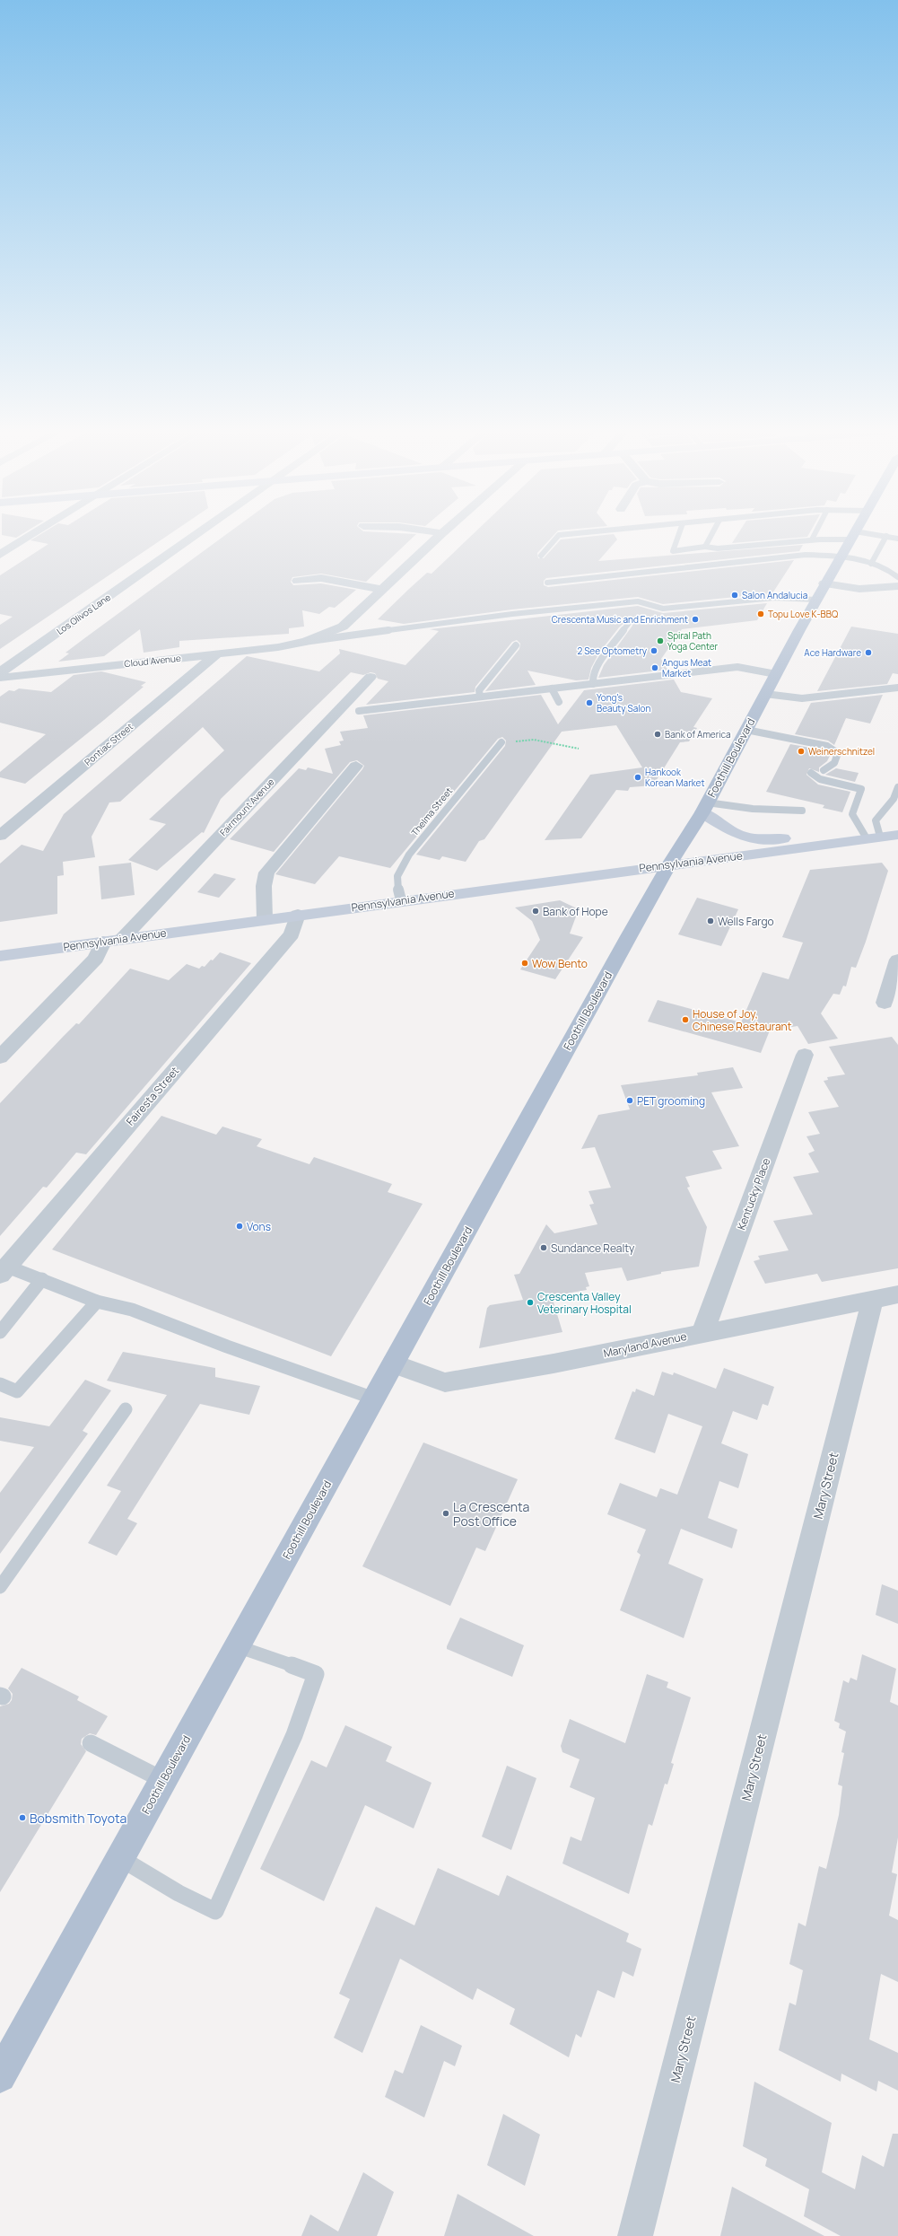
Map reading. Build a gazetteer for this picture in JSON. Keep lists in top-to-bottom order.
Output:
{
  "streets": {
    "main road": ["Foothill Boulevard"],
    "street": [
      "Los Olivos Lane",
      "Cloud Avenue",
      "Pontiac Street",
      "Fairmount Avenue",
      "Pennsylvania Avenue",
      "Fairesta Street",
      "Kentucky Place",
      "Maryland Avenue",
      "Mary Street"
    ],
    "lane": ["Thelma Street"]
  },
  "crossings": [
    ["Cloud Avenue", "Pontiac Street"],
    ["Foothill Boulevard", "Pennsylvania Avenue"],
    ["Foothill Boulevard", "Maryland Avenue"],
    ["Fairmount Avenue", "Pennsylvania Avenue"],
    ["Thelma Street", "Pennsylvania Avenue"],
    ["Pennsylvania Avenue", "Fairesta Street"],
    ["Kentucky Place", "Maryland Avenue"],
    ["Maryland Avenue", "Mary Street"]
  ],
  "places": [
    "Salon Andalucia",
    "Topu Love K-BBQ",
    "Crescenta Music and Enrichment",
    "Spiral Path Yoga Center",
    "2 See Optometry",
    "Ace Hardware",
    "Angus Meat Market",
    "Yong's Beauty Salon",
    "Bank of America",
    "Weinerschnitzel",
    "Hankook Korean Market",
    "Bank of Hope",
    "Wells Fargo",
    "Wow Bento",
    "House of Joy, Chinese Restaurant",
    "PET grooming",
    "Vons",
    "Sundance Realty",
    "Crescenta Valley Veterinary Hospital",
    "La Crescenta Post Office",
    "Bobsmith Toyota"
  ]
}
